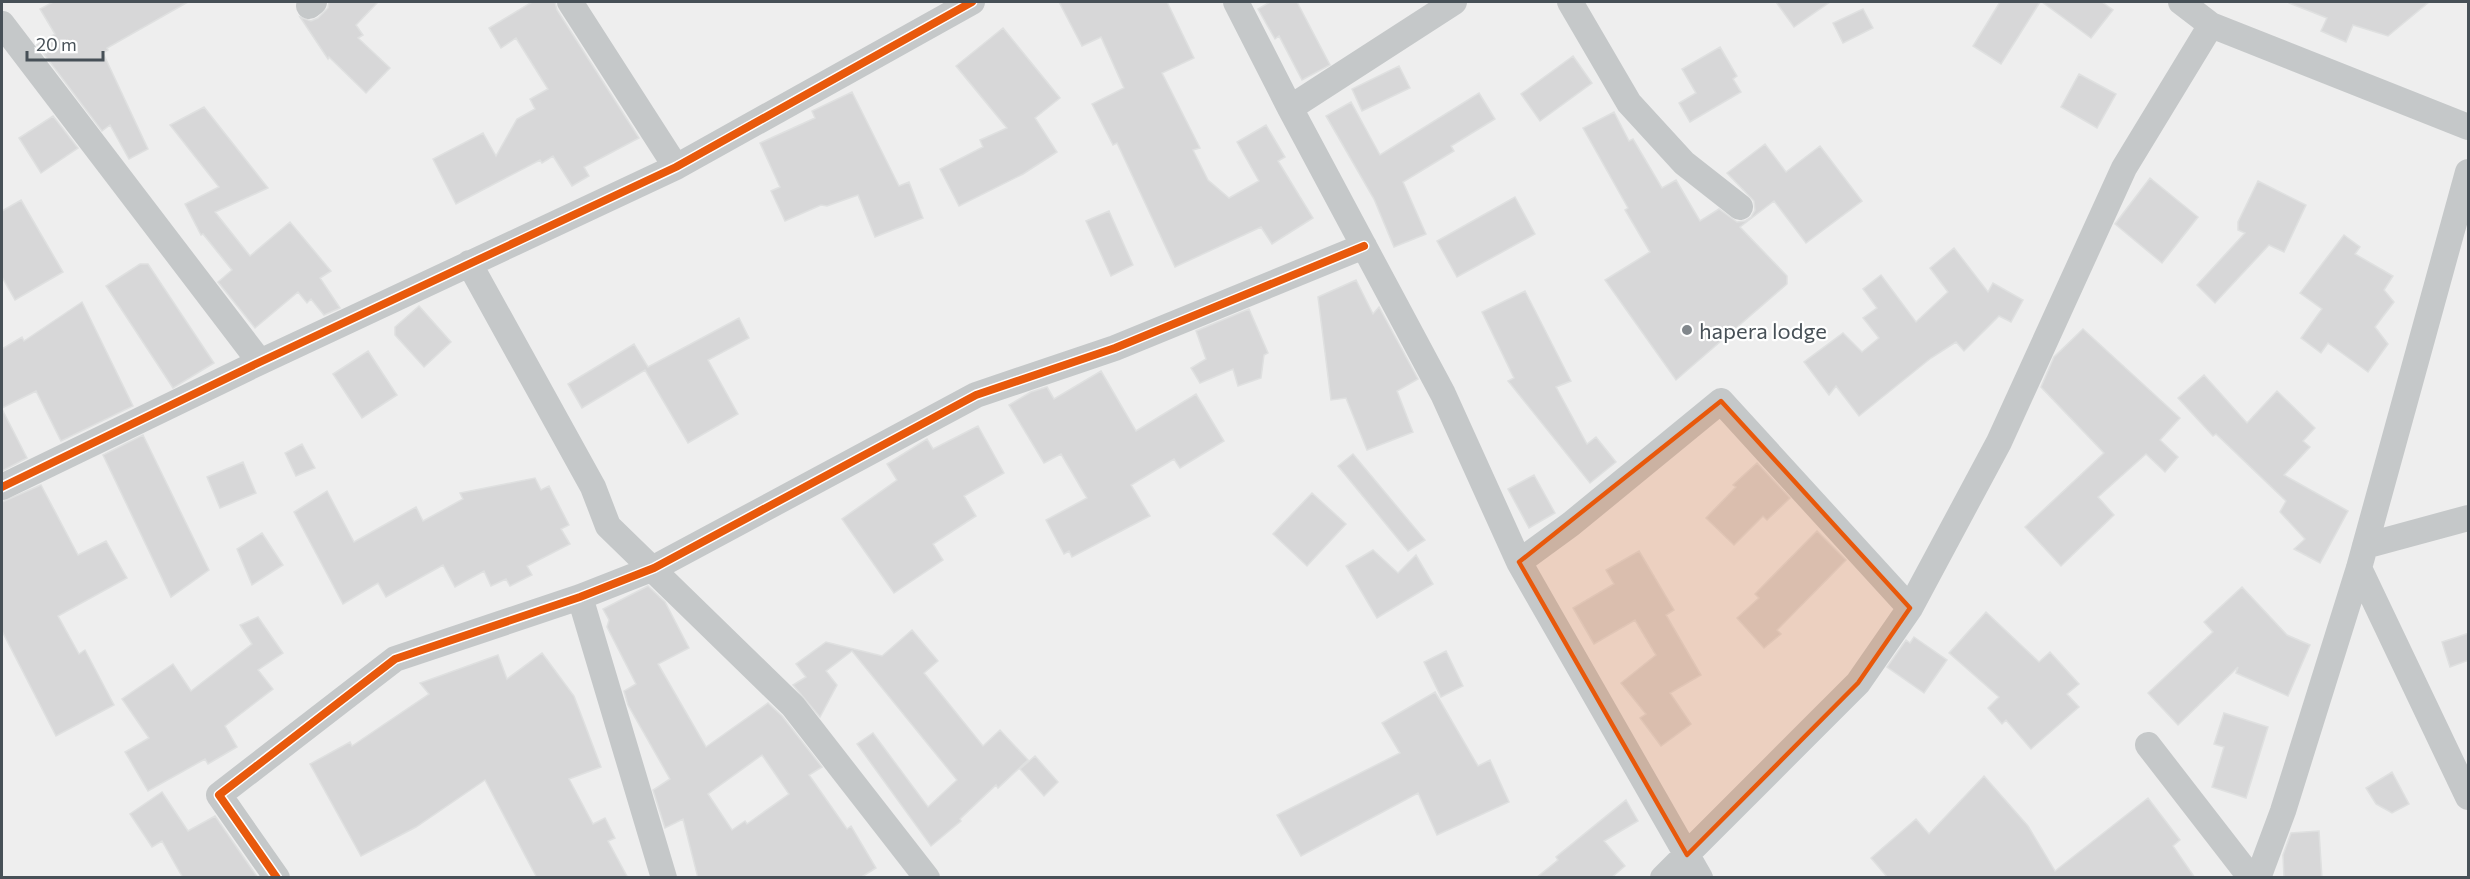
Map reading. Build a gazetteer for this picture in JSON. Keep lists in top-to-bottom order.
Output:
{
  "places": ["hapera lodge"],
  "scale_bar": "20 m"
}
